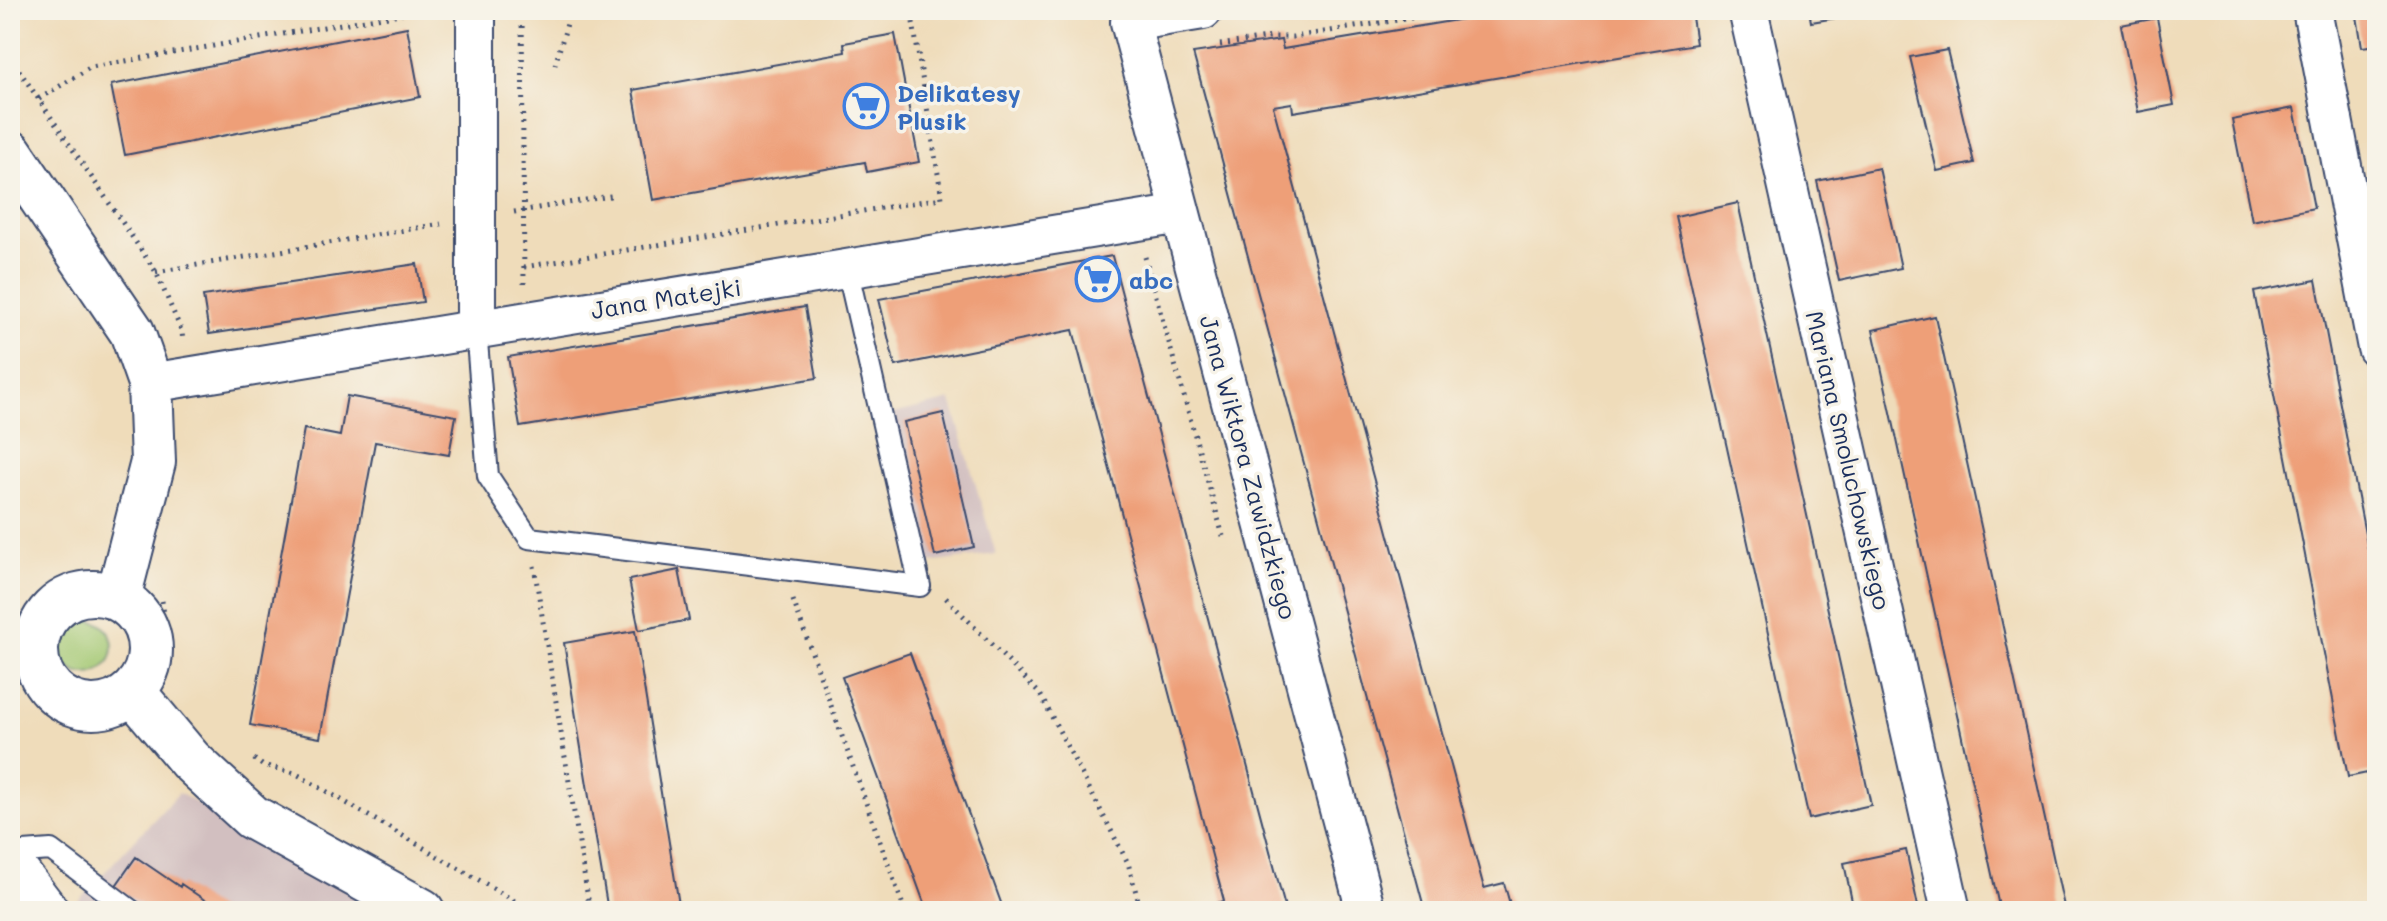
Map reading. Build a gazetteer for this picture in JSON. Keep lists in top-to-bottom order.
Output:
{
  "streets": {
    "street": ["Jana Matejki", "Mariana Smoluchowskiego", "Jana Wiktora Zawidzkiego"]
  },
  "crossings": [
    ["Jana Matejki", "Jana Wiktora Zawidzkiego"]
  ],
  "places": {
    "supermarket": ["Delikatesy Plusik", "abc"]
  }
}
